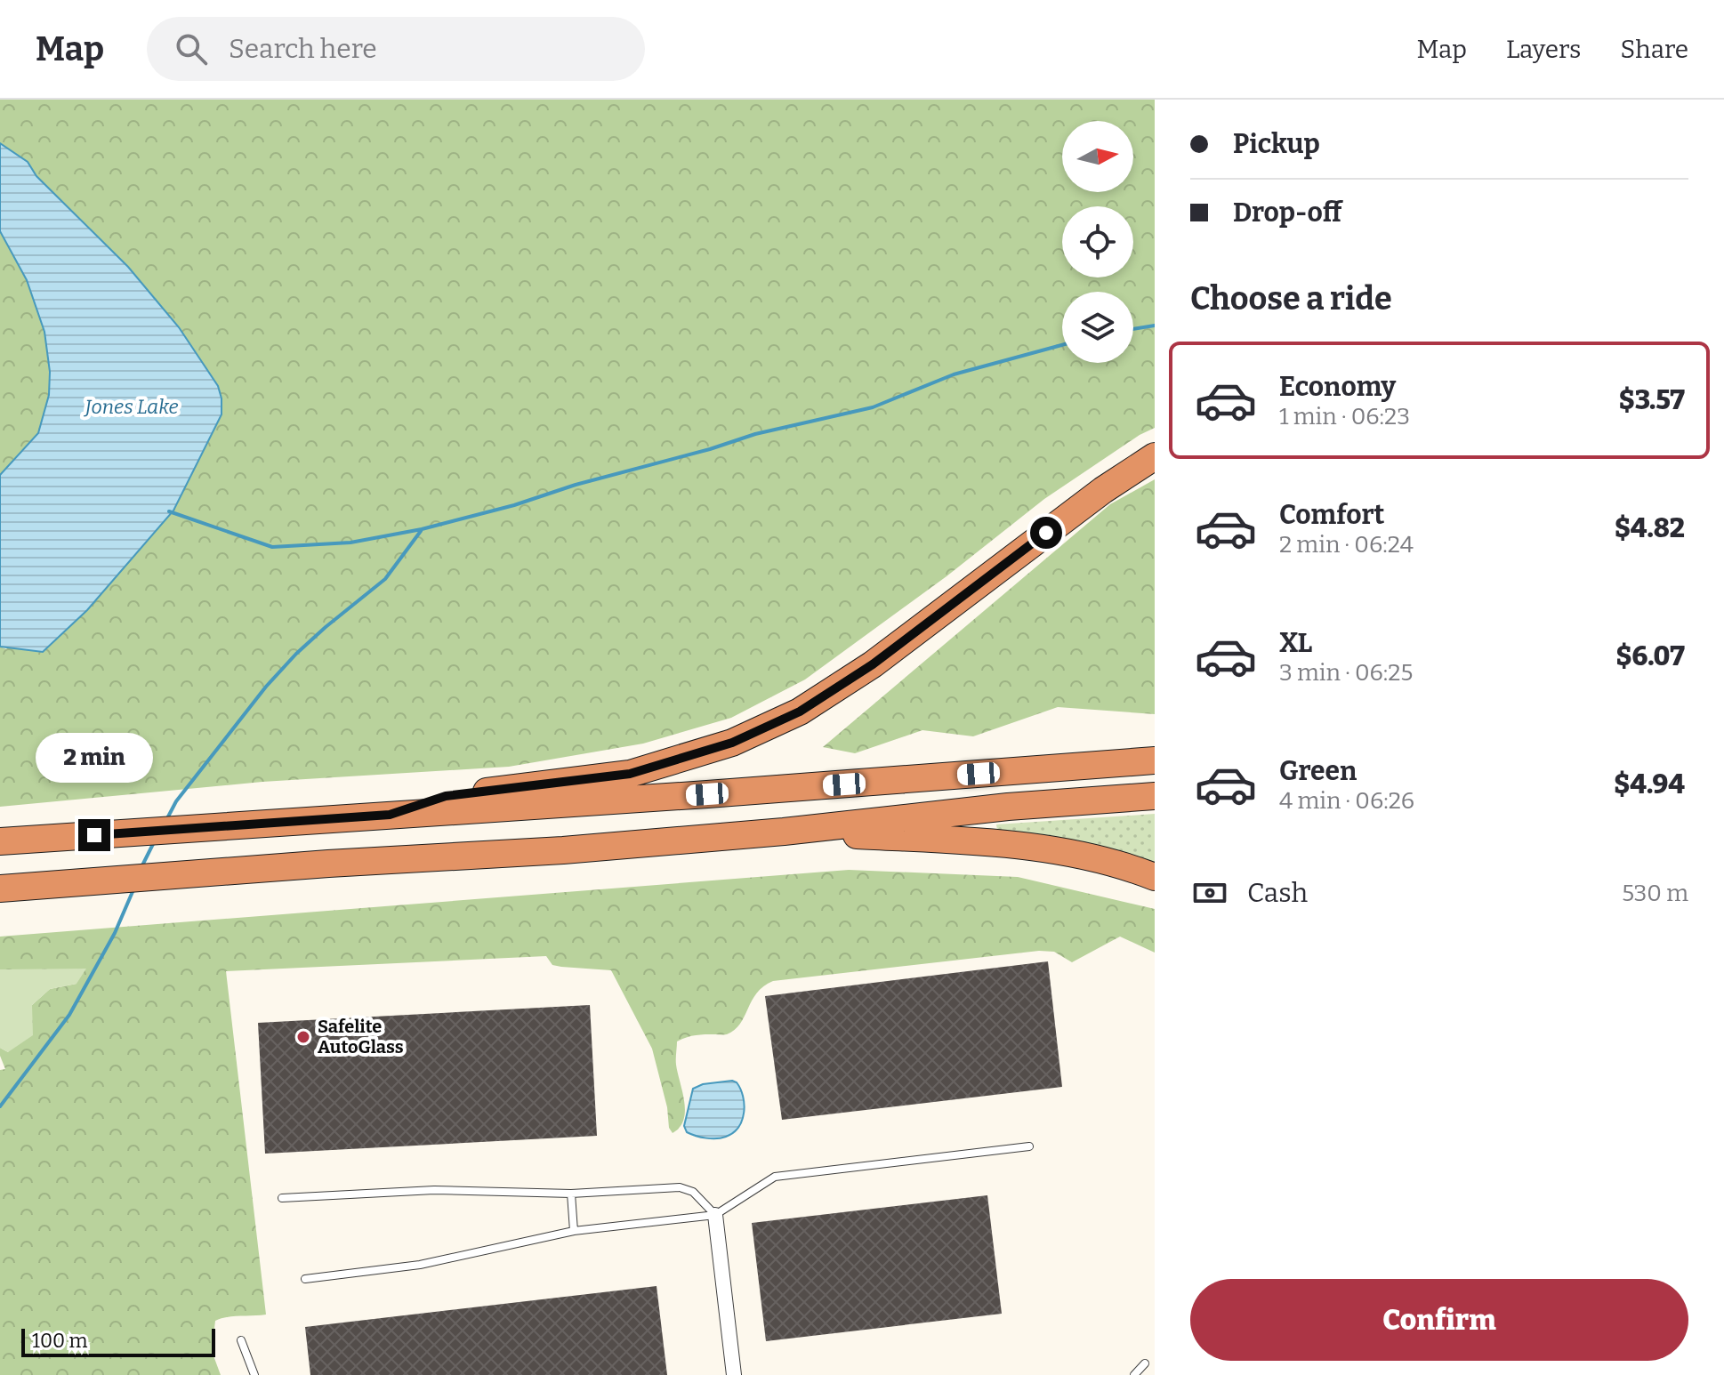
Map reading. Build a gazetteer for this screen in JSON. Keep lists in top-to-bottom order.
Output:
{
  "water": ["Jones Lake"],
  "places": ["Safelite AutoGlass"],
  "scale_bar": "100 m",
  "north": "right",
  "page": {
    "header": "Map",
    "search": "Search here",
    "nav": ["Map", "Layers", "Share"],
    "banner": ["Pickup", "Drop-off"],
    "heading": "Choose a ride",
    "list": [
      {
        "name": "Economy",
        "note": "1 min · 06:23",
        "value": "$3.57"
      },
      {
        "name": "Comfort",
        "note": "2 min · 06:24",
        "value": "$4.82"
      },
      {
        "name": "XL",
        "note": "3 min · 06:25",
        "value": "$6.07"
      },
      {
        "name": "Green",
        "note": "4 min · 06:26",
        "value": "$4.94"
      }
    ],
    "bubble": "2 min",
    "pay": ["Cash", "530 m"],
    "buttons": "Confirm",
    "scale": "100 m"
  }
}
